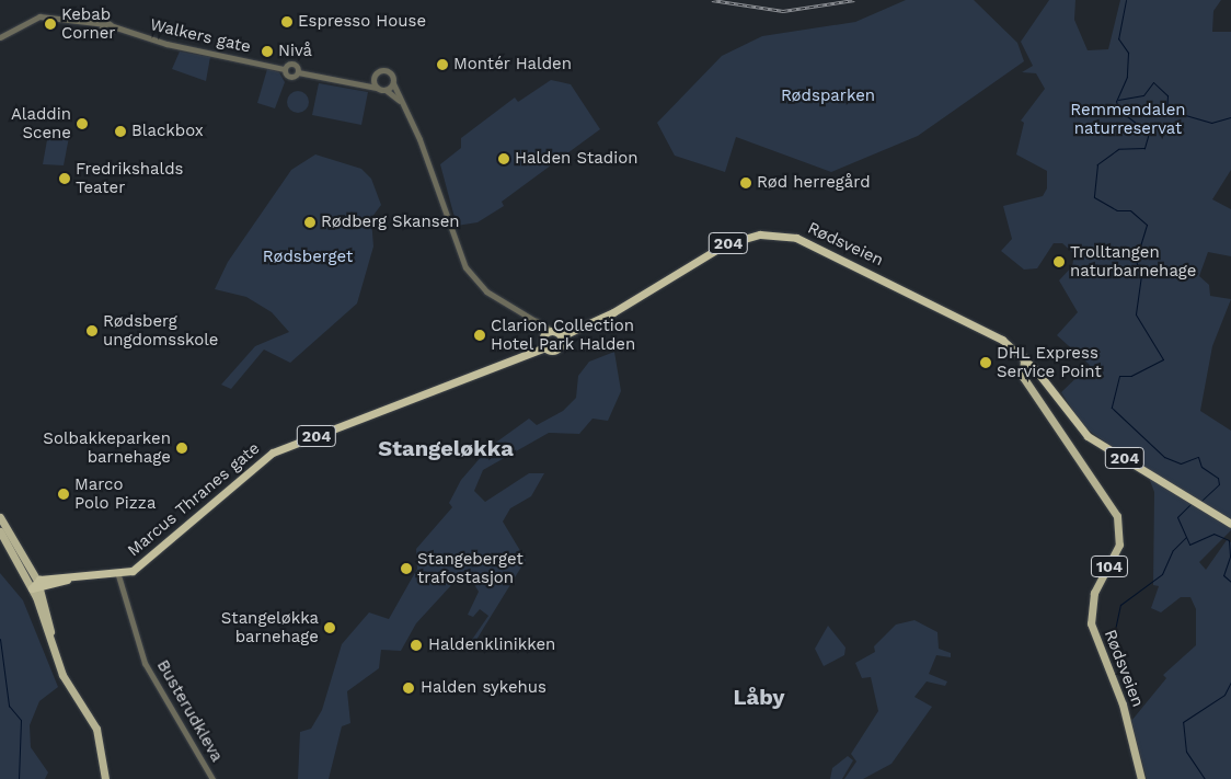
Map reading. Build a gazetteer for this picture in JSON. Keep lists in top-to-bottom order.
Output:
{
  "streets": {
    "highway": ["204", "Rødsveien", "Marcus Thranes gate"],
    "main road": ["104"],
    "street": ["Walkers gate", "Busterudkleva"]
  },
  "crossings": [
    ["204", "Rødsveien"],
    ["204", "Marcus Thranes gate"],
    ["Marcus Thranes gate", "Busterudkleva"]
  ],
  "districts": ["Stangeløkka", "Låby"],
  "parks": ["Rødsparken", "Remmendalen naturreservat", "Rødsberget"],
  "places": [
    "Espresso House",
    "Kebab Corner",
    "Nivå",
    "Montér Halden",
    "Aladdin Scene",
    "Blackbox",
    "Halden Stadion",
    "Fredrikshalds Teater",
    "Rød herregård",
    "Rødberg Skansen",
    "Trolltangen naturbarnehage",
    "Rødsberg ungdomsskole",
    "Clarion Collection Hotel Park Halden",
    "DHL Express Service Point",
    "Solbakkeparken barnehage",
    "Marco Polo Pizza",
    "Stangeberget trafostasjon",
    "Stangeløkka barnehage",
    "Haldenklinikken",
    "Halden sykehus"
  ]
}
